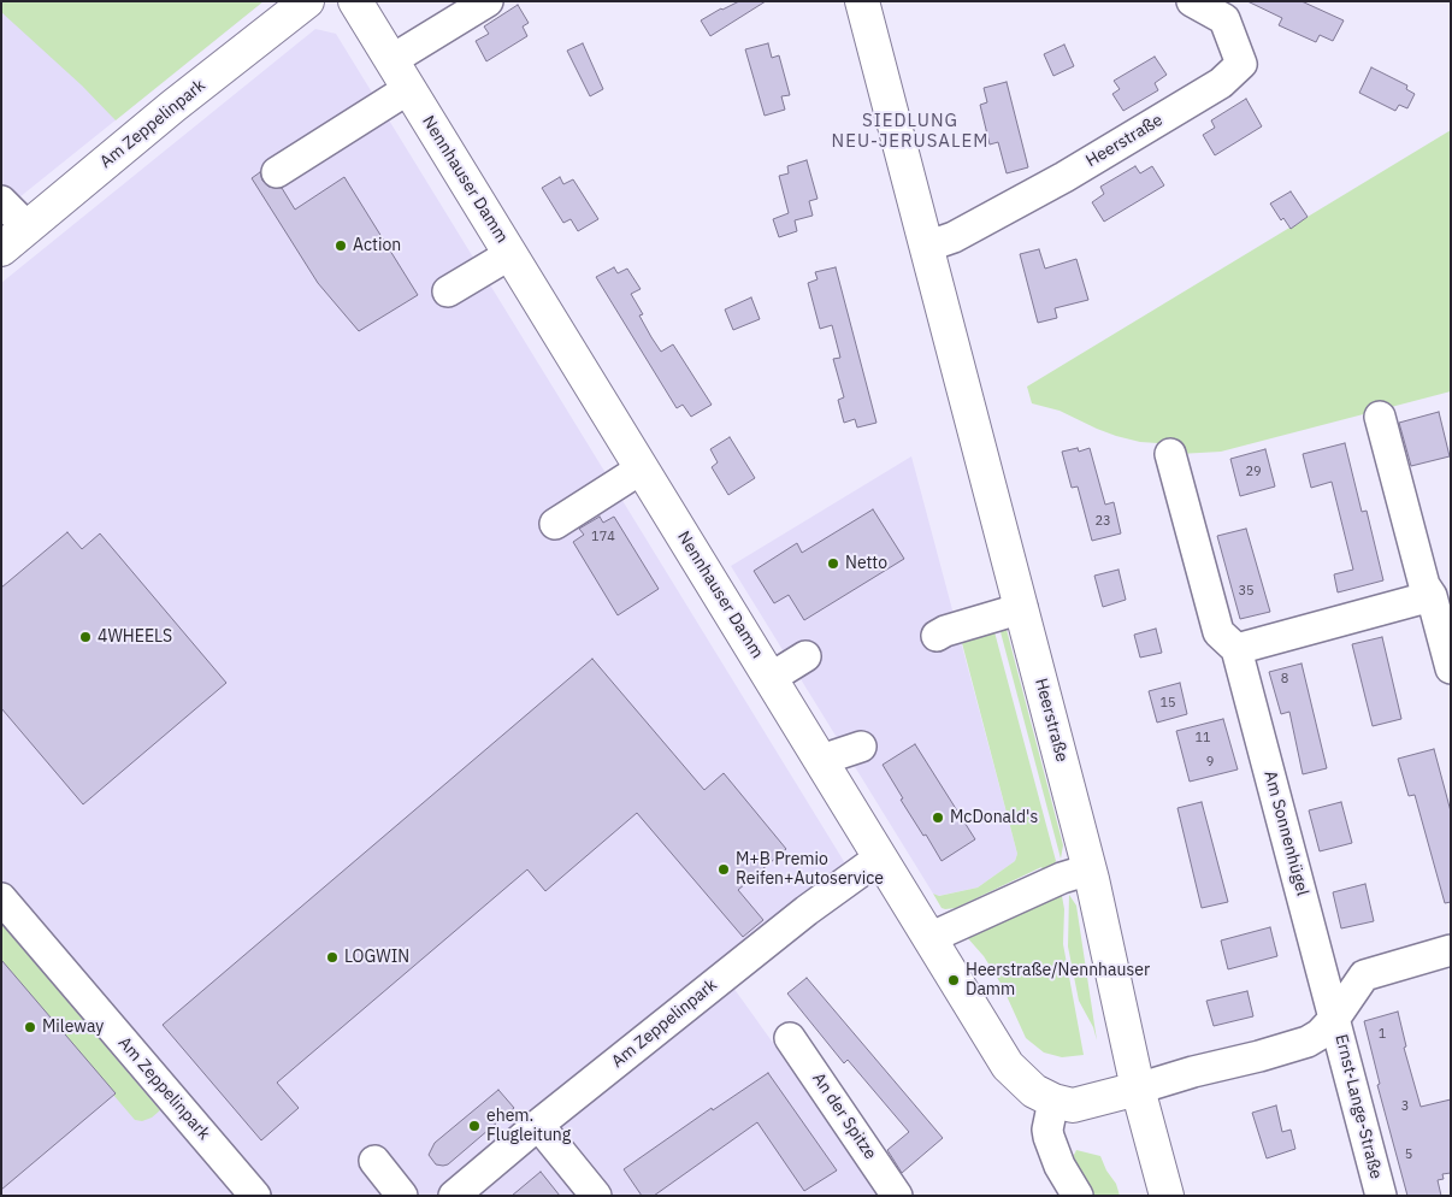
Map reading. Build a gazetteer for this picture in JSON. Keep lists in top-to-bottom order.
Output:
{
  "streets": {
    "main road": ["Am Zeppelinpark", "Heerstraße", "Nennhauser Damm"],
    "street": ["Am Sonnenhügel", "Ernst-Lange-Straße", "An der Spitze"]
  },
  "crossings": [
    ["Am Zeppelinpark", "Nennhauser Damm"],
    ["Heerstraße", "Nennhauser Damm"],
    ["Am Sonnenhügel", "Ernst-Lange-Straße"]
  ],
  "districts": ["SIEDLUNG NEU-JERUSALEM"],
  "places": [
    "Action",
    "Netto",
    "4WHEELS",
    "McDonald's",
    "M+B Premio Reifen+Autoservice",
    "LOGWIN",
    "Heerstraße/Nennhauser Damm",
    "Mileway",
    "ehem. Flugleitung"
  ],
  "house_numbers": [
    "29",
    "23",
    "174",
    "35",
    "8",
    "15",
    "11",
    "9",
    "1",
    "3",
    "5"
  ]
}
